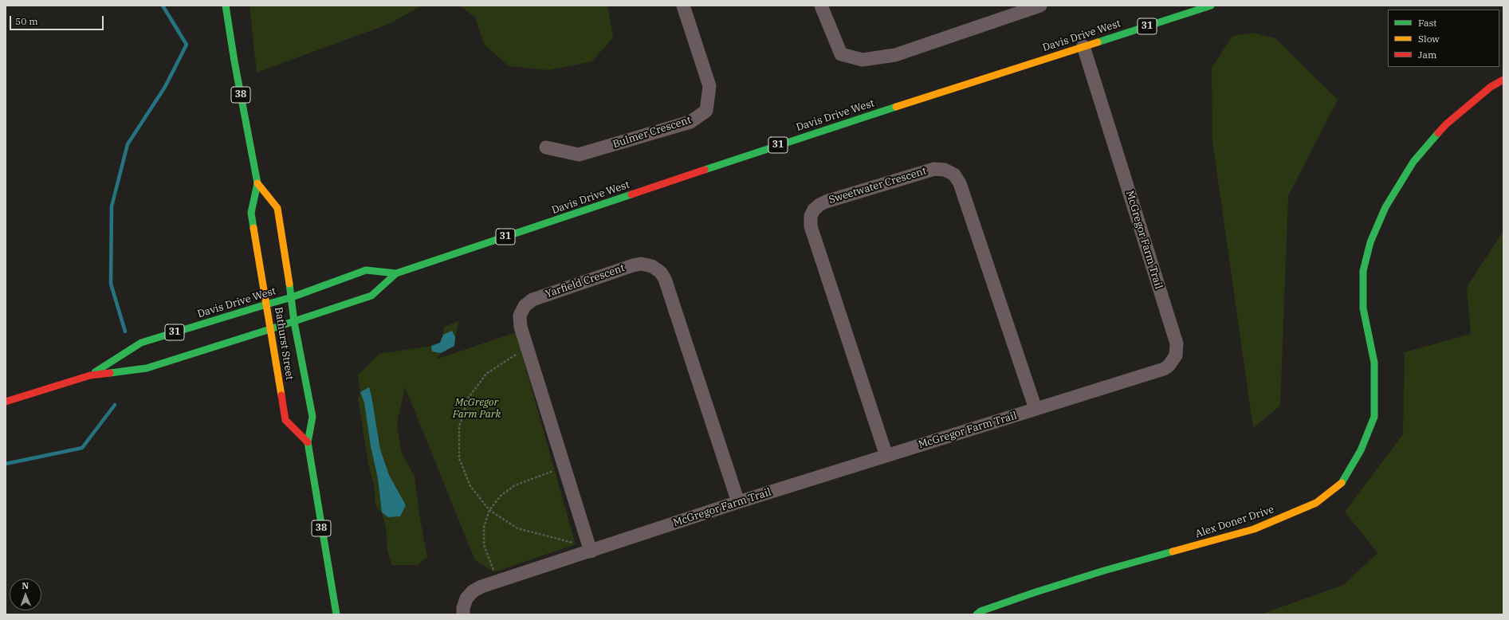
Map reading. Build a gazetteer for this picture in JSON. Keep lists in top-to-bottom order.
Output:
{
  "streets": {
    "main road": [
      "31",
      "Davis Drive West",
      "38",
      "Bathurst Street",
      "Alex Doner Drive"
    ],
    "street": [
      "Bulmer Crescent",
      "Sweetwater Crescent",
      "McGregor Farm Trail",
      "Yarfield Crescent"
    ]
  },
  "crossings": [
    ["Davis Drive West", "McGregor Farm Trail"],
    ["Davis Drive West", "Bathurst Street"],
    ["Sweetwater Crescent", "McGregor Farm Trail"],
    ["McGregor Farm Trail", "Yarfield Crescent"]
  ],
  "parks": ["McGregor Farm Park"],
  "legend": ["Fast", "Slow", "Jam"],
  "scale_bar": "50 m",
  "north": "top"
}
